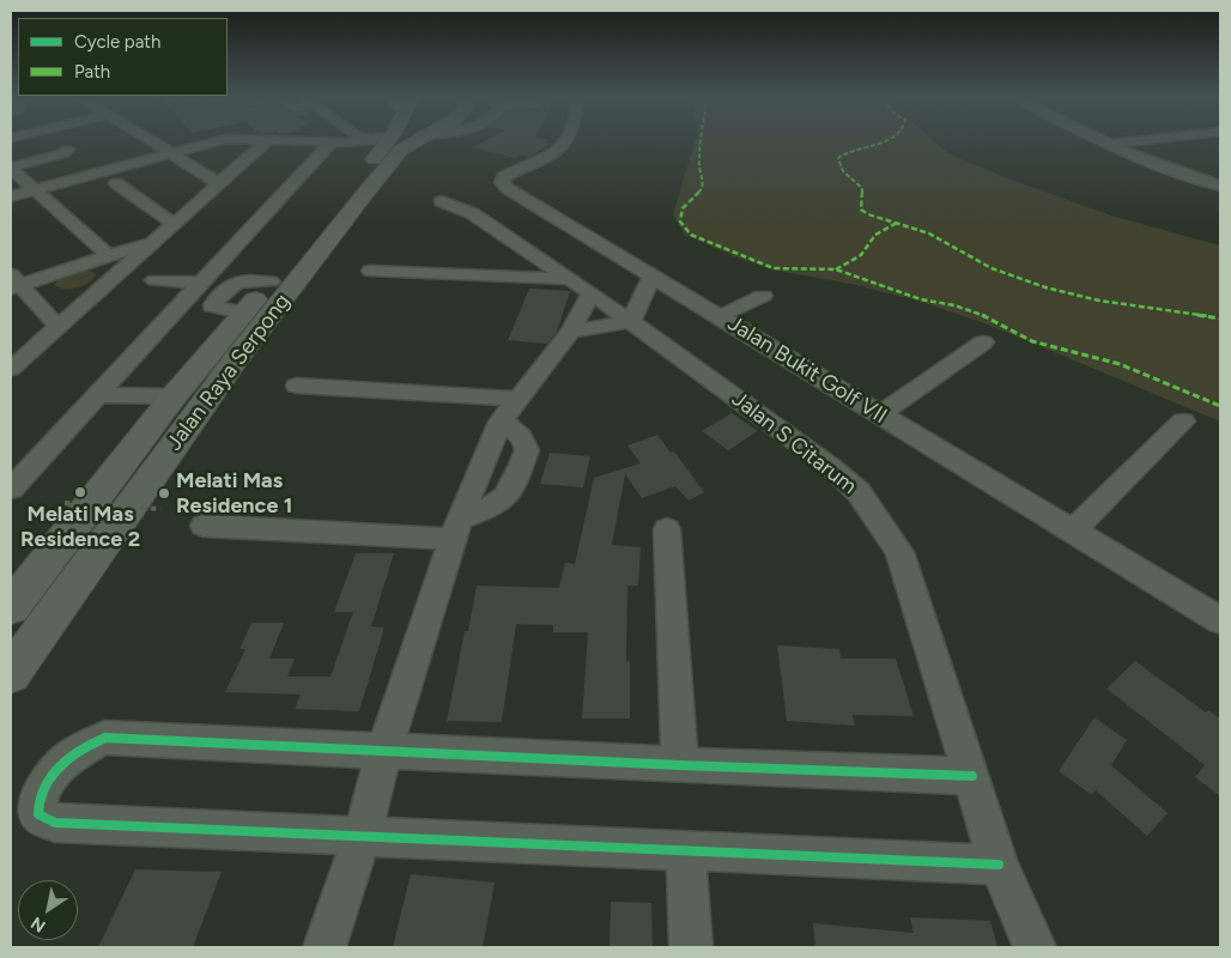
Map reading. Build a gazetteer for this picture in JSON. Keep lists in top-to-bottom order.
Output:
{
  "streets": {
    "main road": ["Jalan Raya Serpong"],
    "street": ["Jalan Bukit Golf VII", "Jalan S Citarum"]
  },
  "places": ["Melati Mas Residence 2", "Melati Mas Residence 1"],
  "legend": ["Cycle path", "Path"],
  "north": "bottom left"
}
